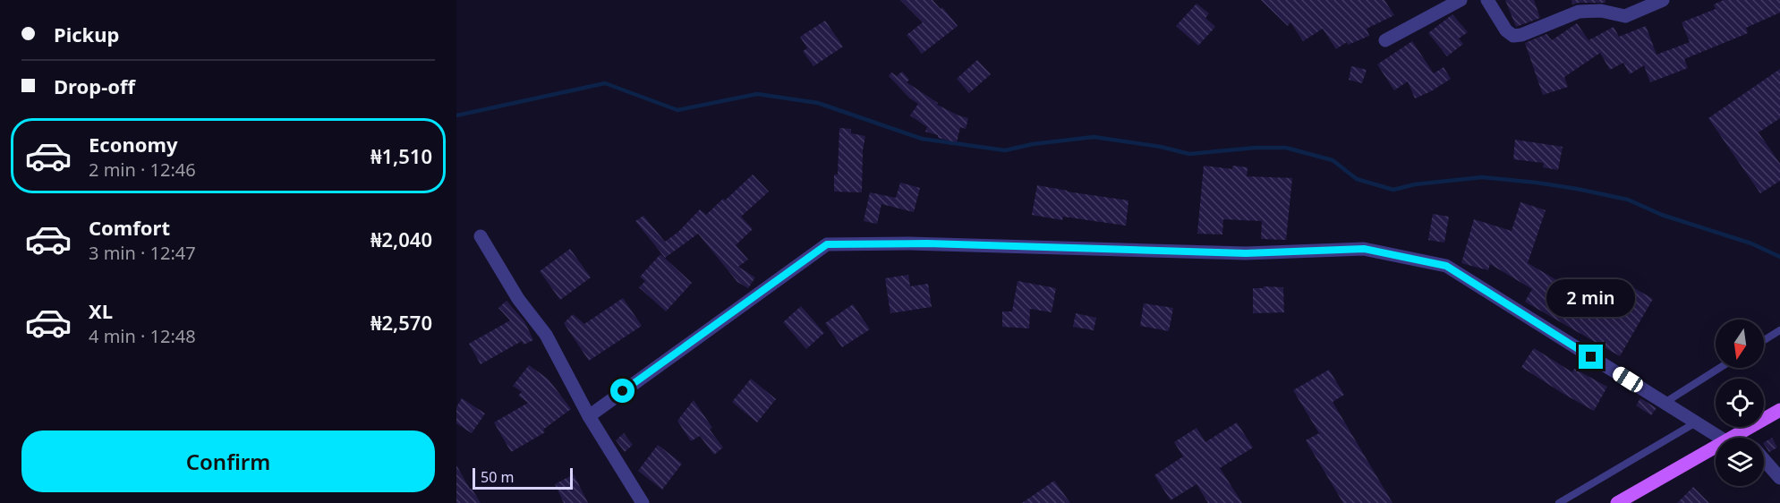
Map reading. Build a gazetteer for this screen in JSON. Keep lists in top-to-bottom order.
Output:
{
  "scale_bar": "50 m",
  "north": "bottom",
  "page": {
    "banner": ["Pickup", "Drop-off"],
    "list": [
      {
        "name": "Economy",
        "note": "2 min · 12:46",
        "value": "₦1,510"
      },
      {
        "name": "Comfort",
        "note": "3 min · 12:47",
        "value": "₦2,040"
      },
      {
        "name": "XL",
        "note": "4 min · 12:48",
        "value": "₦2,570"
      }
    ],
    "bubble": "2 min",
    "buttons": "Confirm",
    "scale": "50 m"
  }
}
